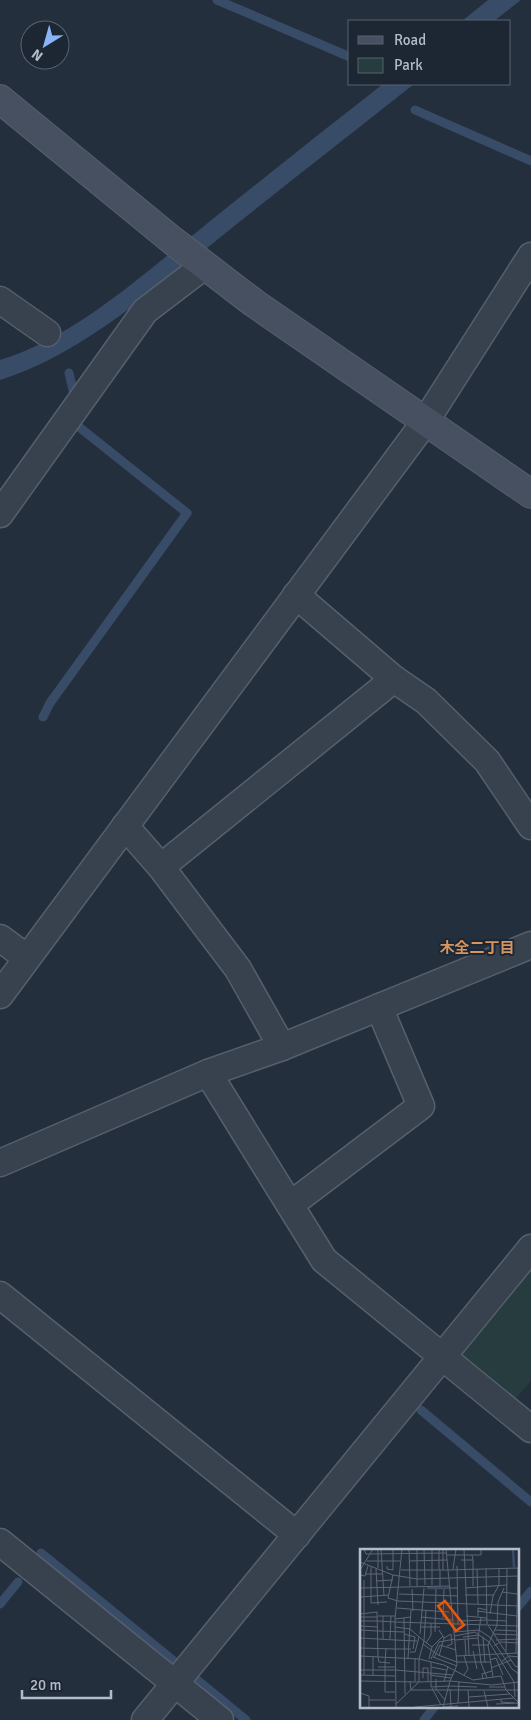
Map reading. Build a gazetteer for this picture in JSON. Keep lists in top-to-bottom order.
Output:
{
  "districts": ["木全二丁目"],
  "legend": ["Road", "Park"],
  "scale_bar": "20 m",
  "north": "bottom left"
}
